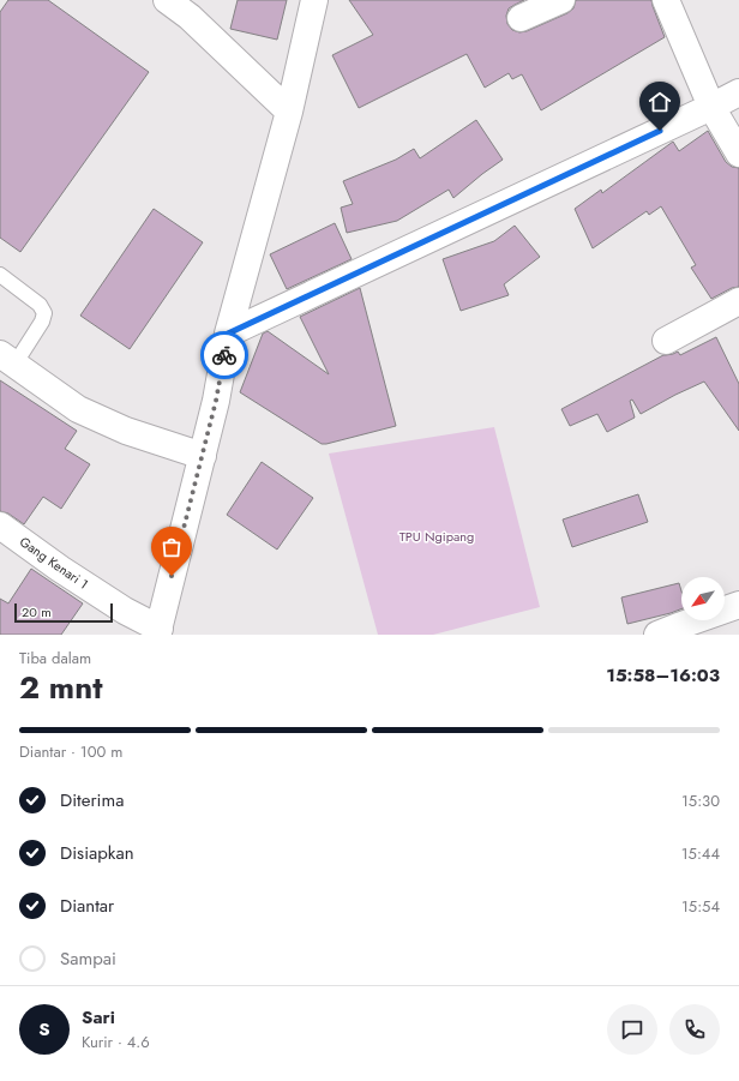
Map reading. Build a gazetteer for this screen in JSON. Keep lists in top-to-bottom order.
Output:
{
  "streets": {
    "street": ["Gang Kenari 1"]
  },
  "parks": ["TPU Ngipang"],
  "scale_bar": "20 m",
  "north": "bottom left",
  "page": {
    "scale": "20 m",
    "heading": ["2 mnt", "Tiba dalam", "15:58–16:03"],
    "panel": ["Sari", "Kurir · 4.6"],
    "bar": "Diantar · 100 m",
    "list": [
      ["Diterima", "15:30"],
      ["Disiapkan", "15:44"],
      ["Diantar", "15:54"],
      "Sampai"
    ],
    "round": "S"
  }
}
